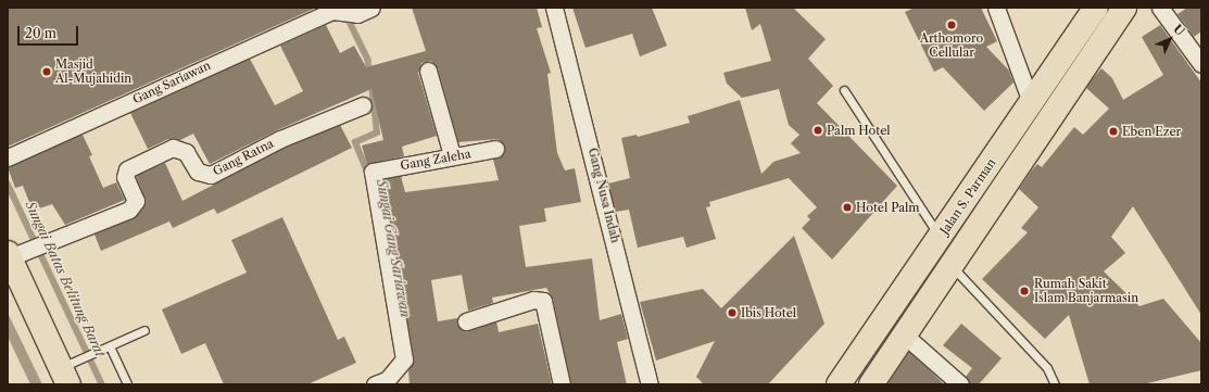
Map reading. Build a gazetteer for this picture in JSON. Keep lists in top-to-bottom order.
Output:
{
  "streets": {
    "main road": ["Jalan S. Parman"],
    "street": [
      "Gang Sariawan",
      "Gang Ratna",
      "Gang Zaleha",
      "Gang Nusa Indah"
    ]
  },
  "water": ["Sungai Gang Sariawan", "Sungai Batas Belitung Barat"],
  "places": [
    "Arthomoro Cellular",
    "Masjid Al-Mujahidin",
    "Palm Hotel",
    "Eben Ezer",
    "Hotel Palm",
    "Rumah Sakit Islam Banjarmasin",
    "Ibis Hotel"
  ],
  "scale_bar": "20 m",
  "north": "top right"
}
